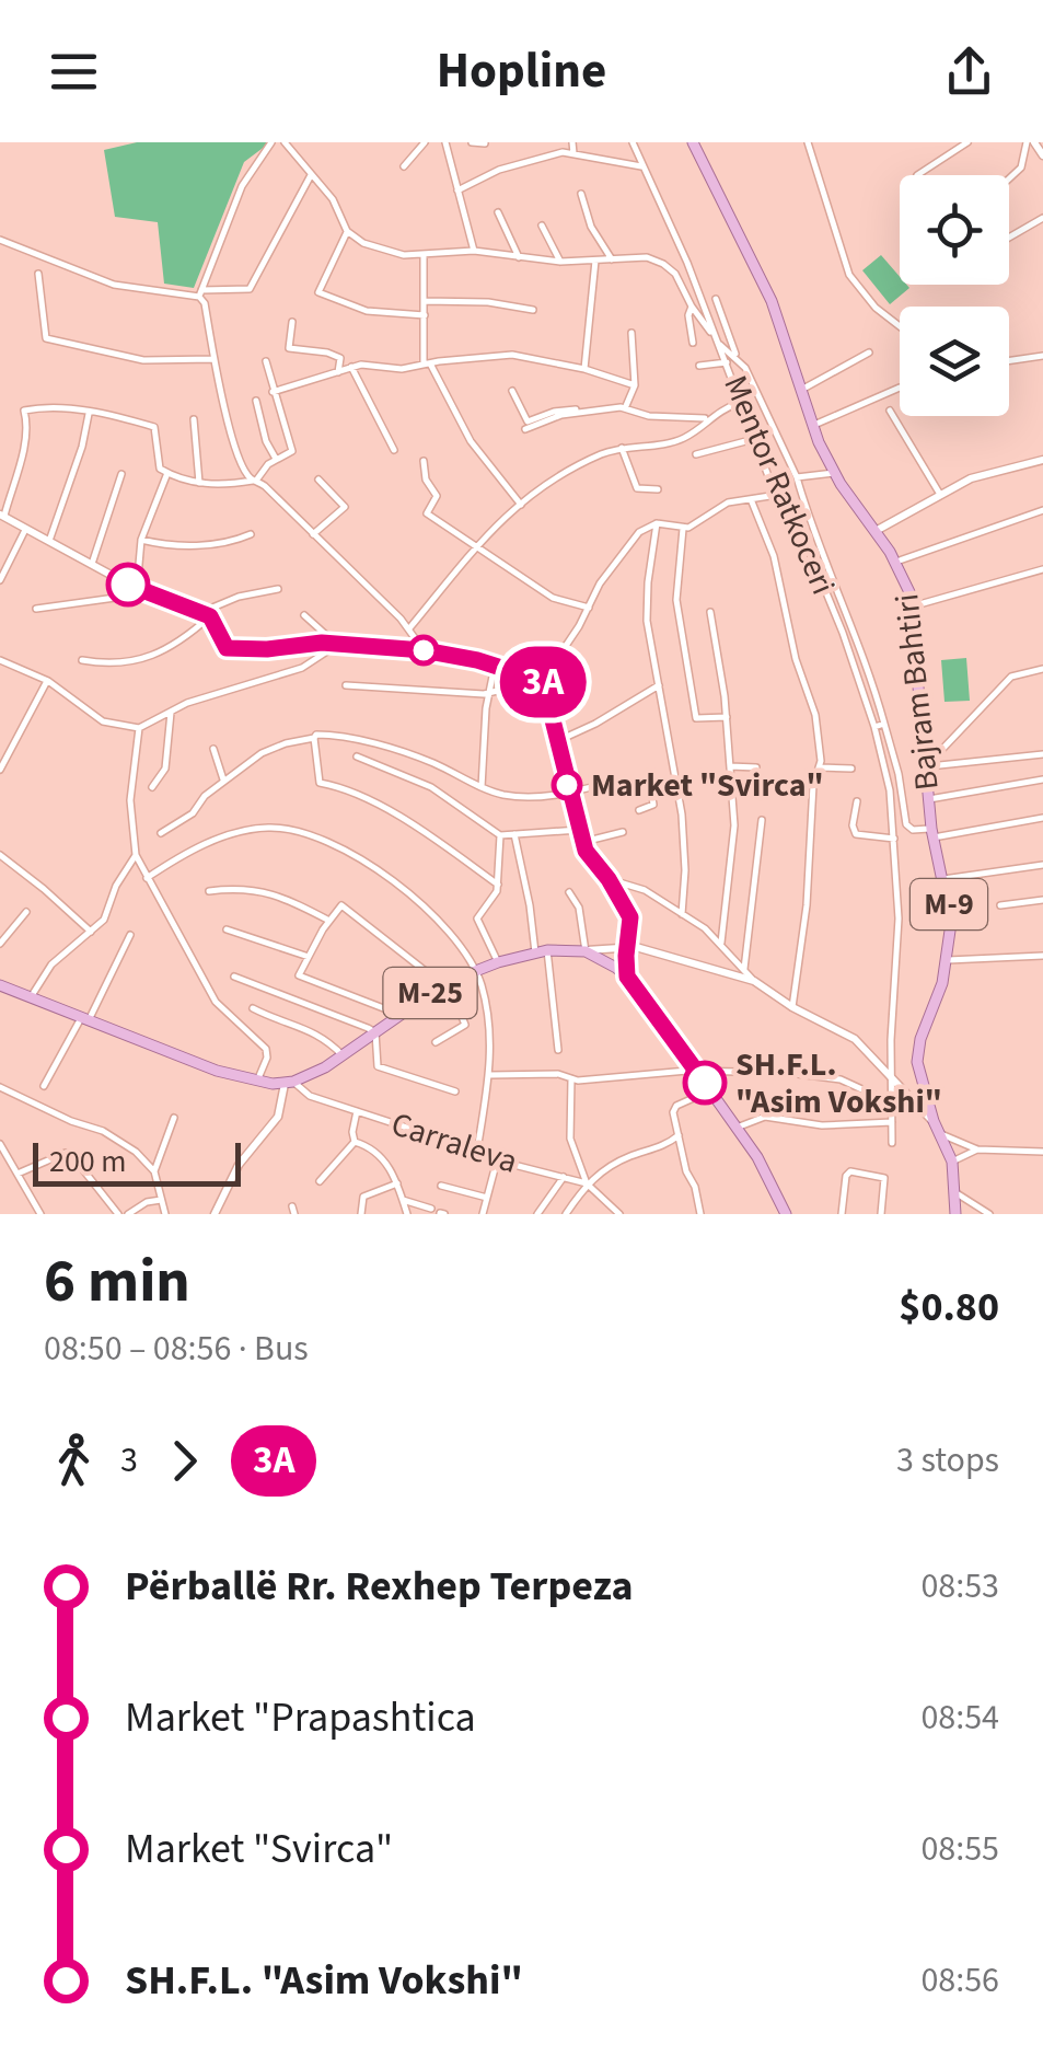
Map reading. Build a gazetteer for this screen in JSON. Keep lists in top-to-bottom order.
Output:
{
  "streets": {
    "main road": ["Bajram Bahtiri", "M-9", "M-25"],
    "street": ["Mentor Ratkoceri", "Carraleva"]
  },
  "crossings": [
    ["M-25", "Carraleva"]
  ],
  "places": ["Market \"Svirca\"", "SH.F.L. \"Asim Vokshi\""],
  "lines": ["bus line 3A"],
  "scale_bar": "200 m",
  "page": {
    "header": "Hopline",
    "on_map": "3A",
    "scale": "200 m",
    "heading": ["6 min", "08:50 – 08:56 · Bus", "$0.80"],
    "legs": ["3", "3A", "3 stops"],
    "list": [
      {
        "name": "Përballë Rr. Rexhep Terpeza",
        "value": "08:53"
      },
      {
        "name": "Market \"Prapashtica",
        "value": "08:54"
      },
      {
        "name": "Market \"Svirca\"",
        "value": "08:55"
      },
      {
        "name": "SH.F.L. \"Asim Vokshi\"",
        "value": "08:56"
      }
    ]
  }
}
